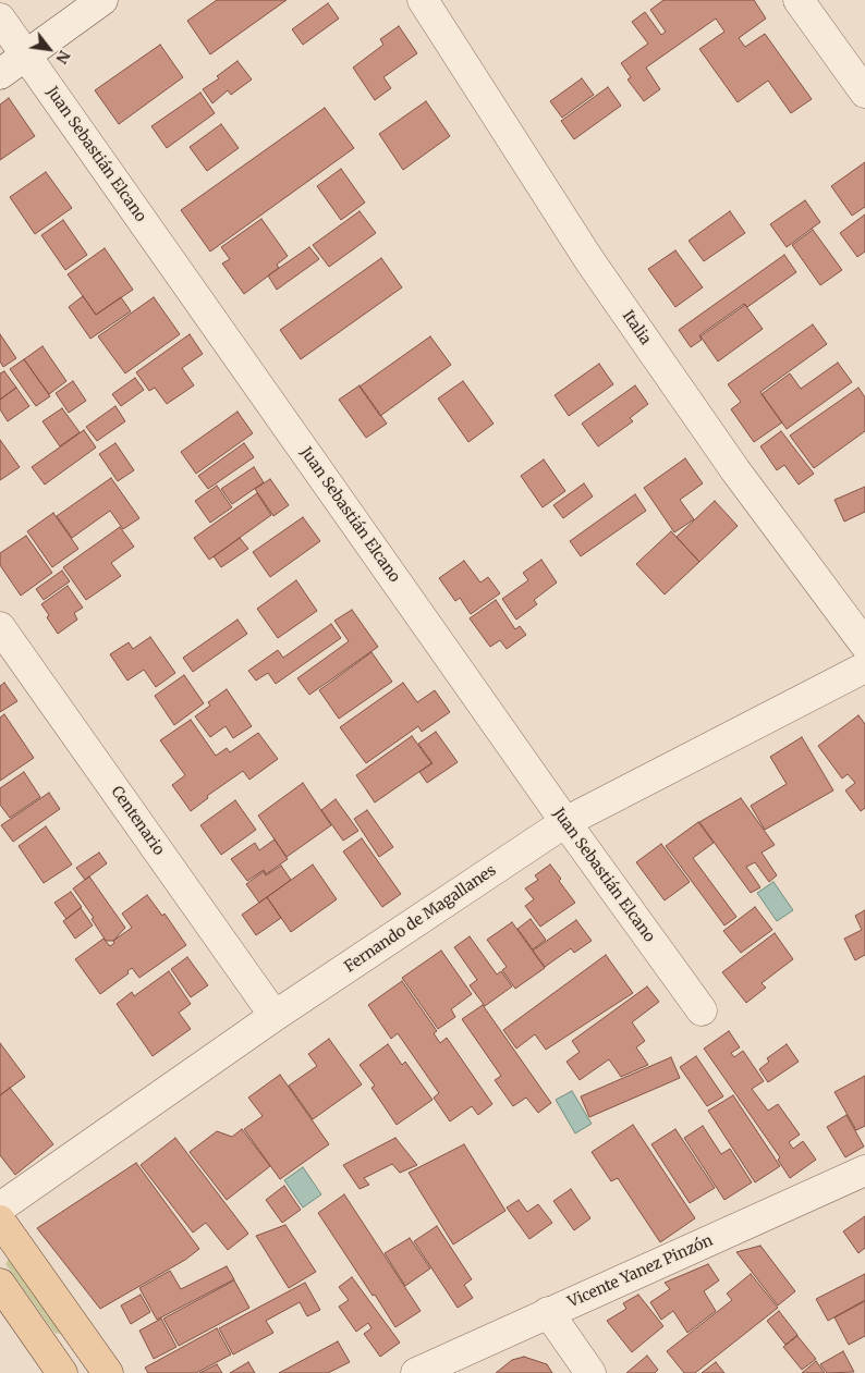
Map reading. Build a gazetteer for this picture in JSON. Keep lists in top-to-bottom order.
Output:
{
  "streets": {
    "street": [
      "Juan Sebastián Elcano",
      "Italia",
      "Centenario",
      "Fernando de Magallanes",
      "Vicente Yanez Pinzón"
    ]
  },
  "crossings": [
    ["Juan Sebastián Elcano", "Fernando de Magallanes"],
    ["Centenario", "Fernando de Magallanes"]
  ],
  "north": "bottom right"
}
